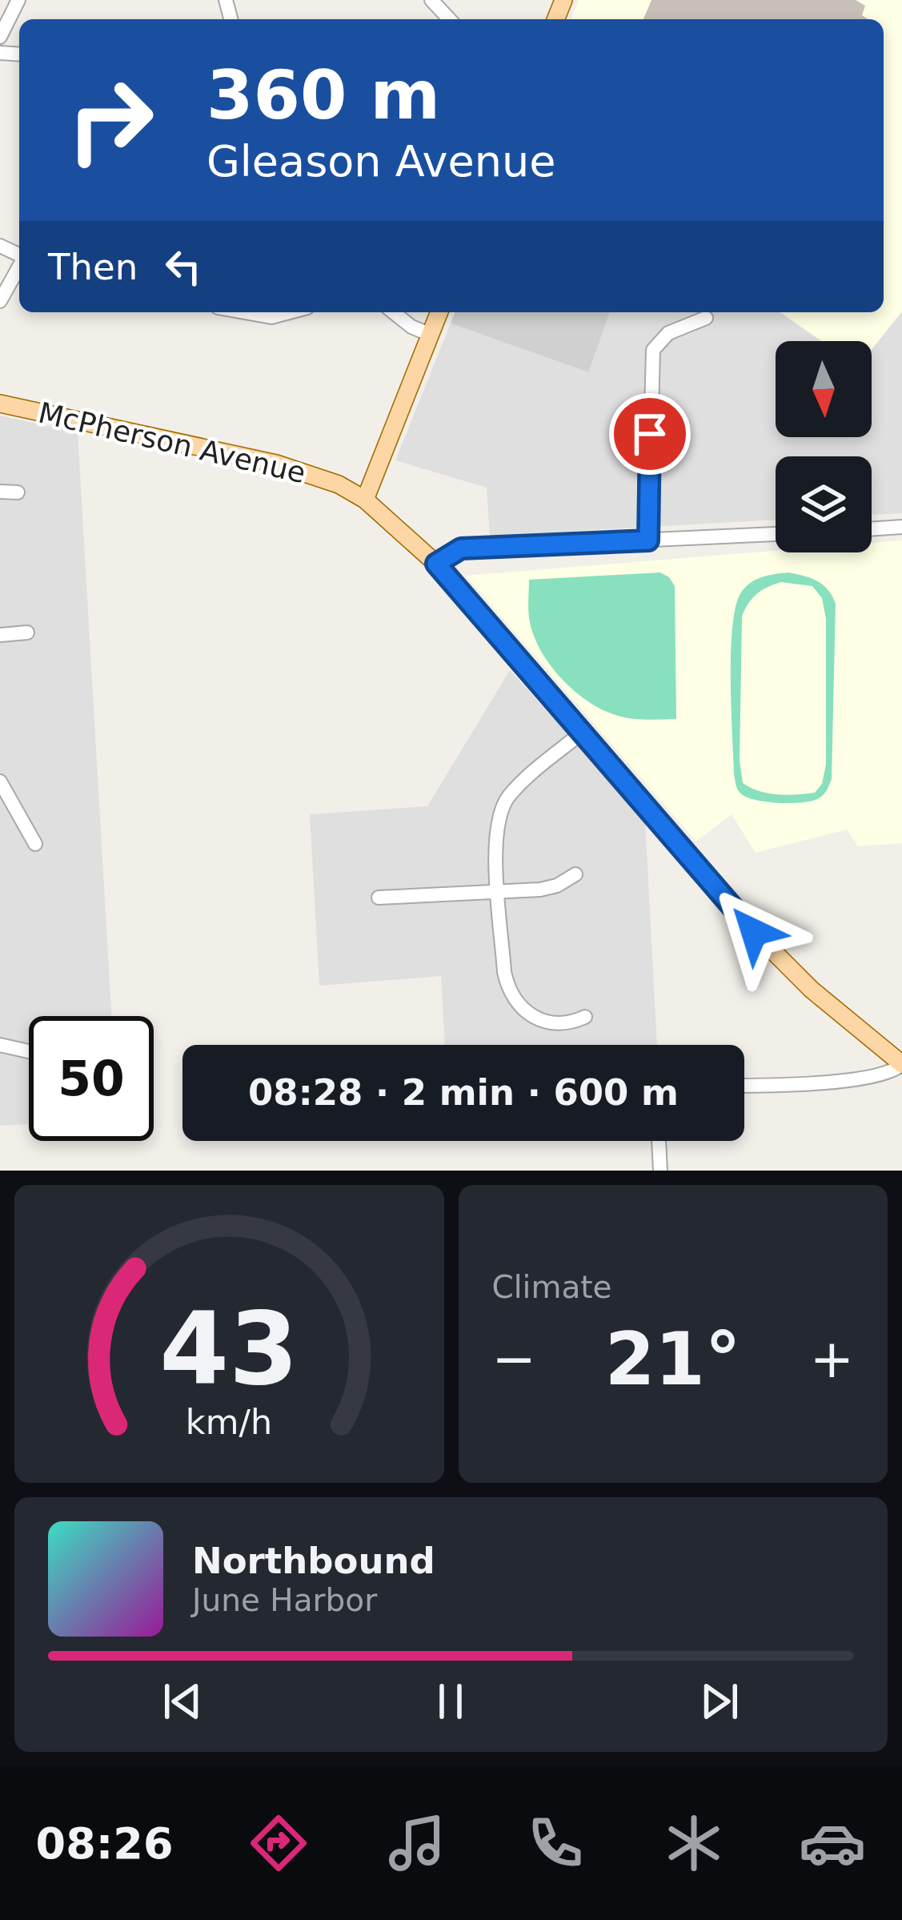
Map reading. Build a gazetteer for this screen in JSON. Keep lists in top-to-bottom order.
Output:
{
  "streets": {
    "main road": ["McPherson Avenue"]
  },
  "north": "bottom",
  "page": {
    "turn": ["360 m", "Gleason Avenue"],
    "then": "Then",
    "limit": "50",
    "trip": "08:28 · 2 min · 600 m",
    "tile": "Climate",
    "heat": ["−", "21°", "+"],
    "song": ["Northbound", "June Harbor"],
    "tabs": "08:26",
    "gauge": ["43", "km/h"]
  }
}
